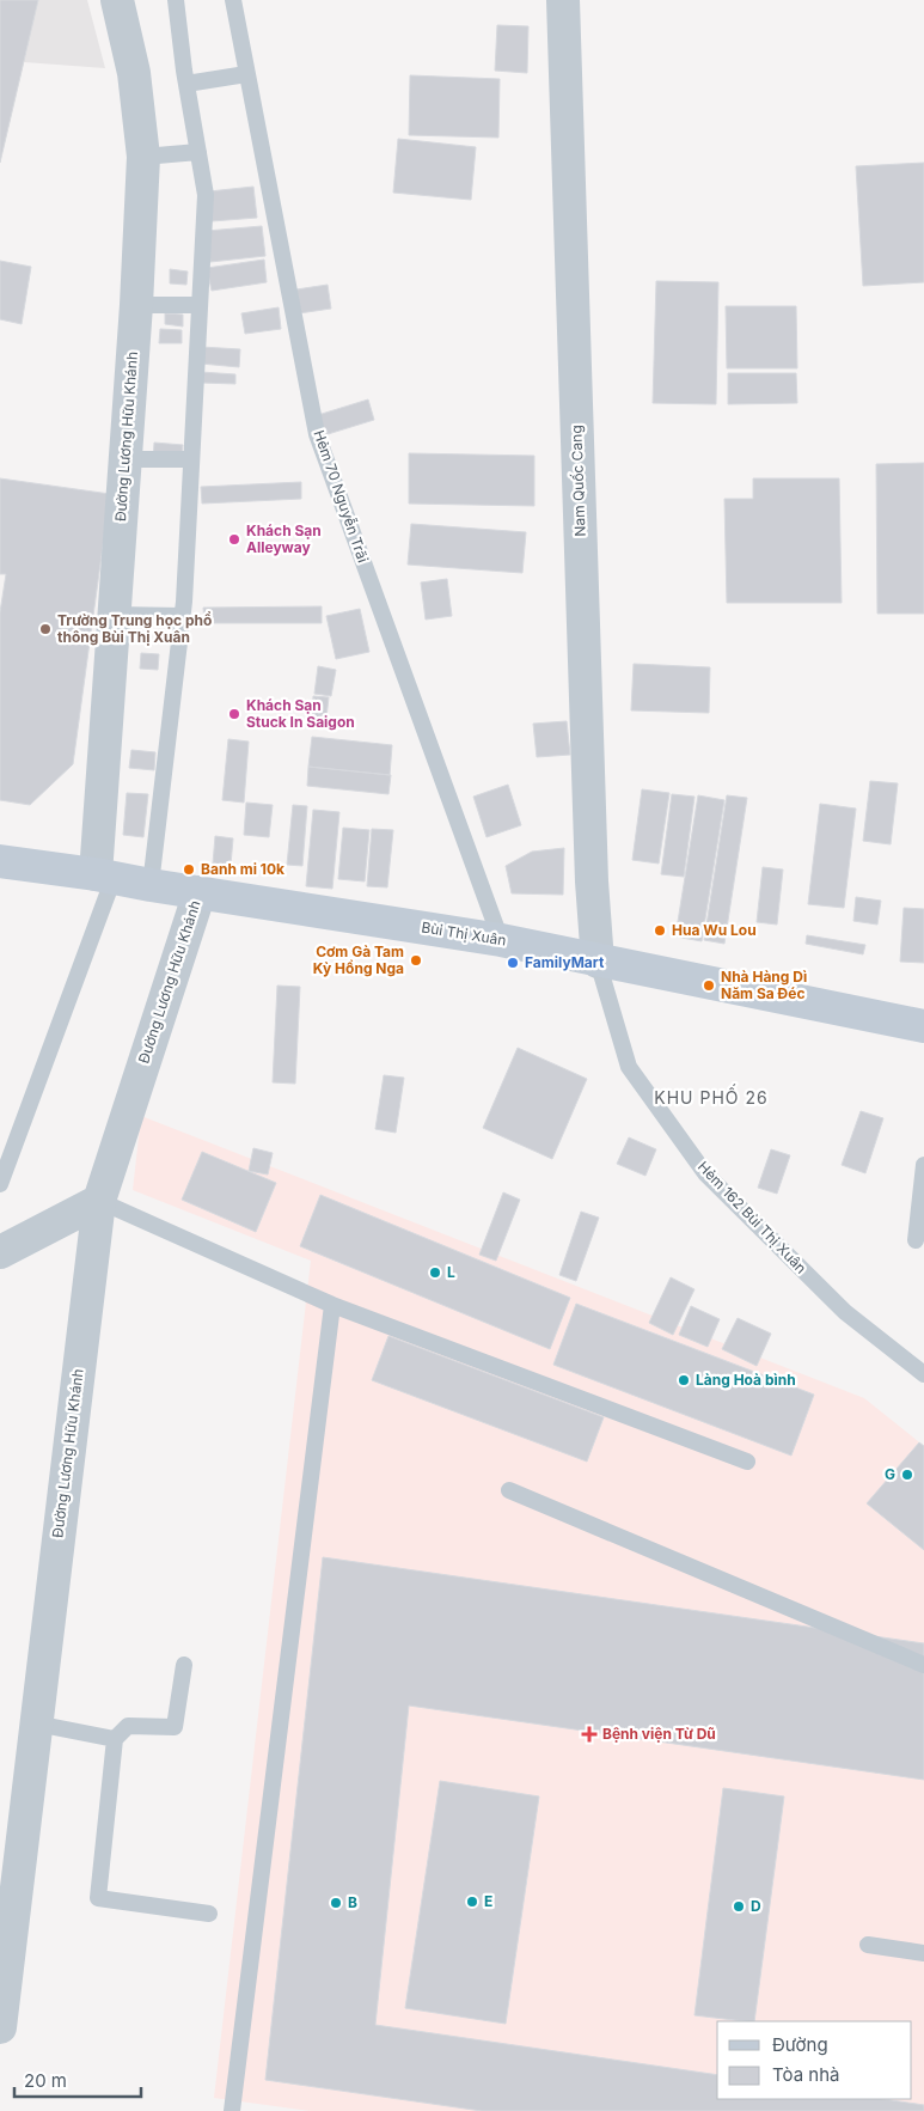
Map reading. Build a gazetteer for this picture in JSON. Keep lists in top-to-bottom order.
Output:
{
  "streets": {
    "street": ["Đường Lương Hữu Khánh", "Nam Quốc Cang", "Bùi Thị Xuân"],
    "lane": ["Hẻm 70 Nguyễn Trãi", "Hẻm 162 Bùi Thị Xuân"]
  },
  "crossings": [
    ["Đường Lương Hữu Khánh", "Bùi Thị Xuân"],
    ["Nam Quốc Cang", "Bùi Thị Xuân"],
    ["Nam Quốc Cang", "Hẻm 162 Bùi Thị Xuân"],
    ["Hẻm 70 Nguyễn Trãi", "Bùi Thị Xuân"],
    ["Bùi Thị Xuân", "Hẻm 162 Bùi Thị Xuân"]
  ],
  "districts": ["KHU PHỐ 26"],
  "places": {
    "other": [
      "Khách Sạn Alleyway",
      "Trường Trung học phổ thông Bùi Thị Xuân",
      "Khách Sạn Stuck In Saigon",
      "Banh mi 10k",
      "Hua Wu Lou",
      "Cơm Gà Tam Kỳ Hồng Nga",
      "FamilyMart",
      "Nhà Hàng Dì Năm Sa Đéc",
      "L",
      "Làng Hoà bình",
      "G",
      "E",
      "B",
      "D"
    ],
    "health": ["Bệnh viện Từ Dũ"]
  },
  "legend": ["Đường", "Tòa nhà"],
  "scale_bar": "20 m"
}
